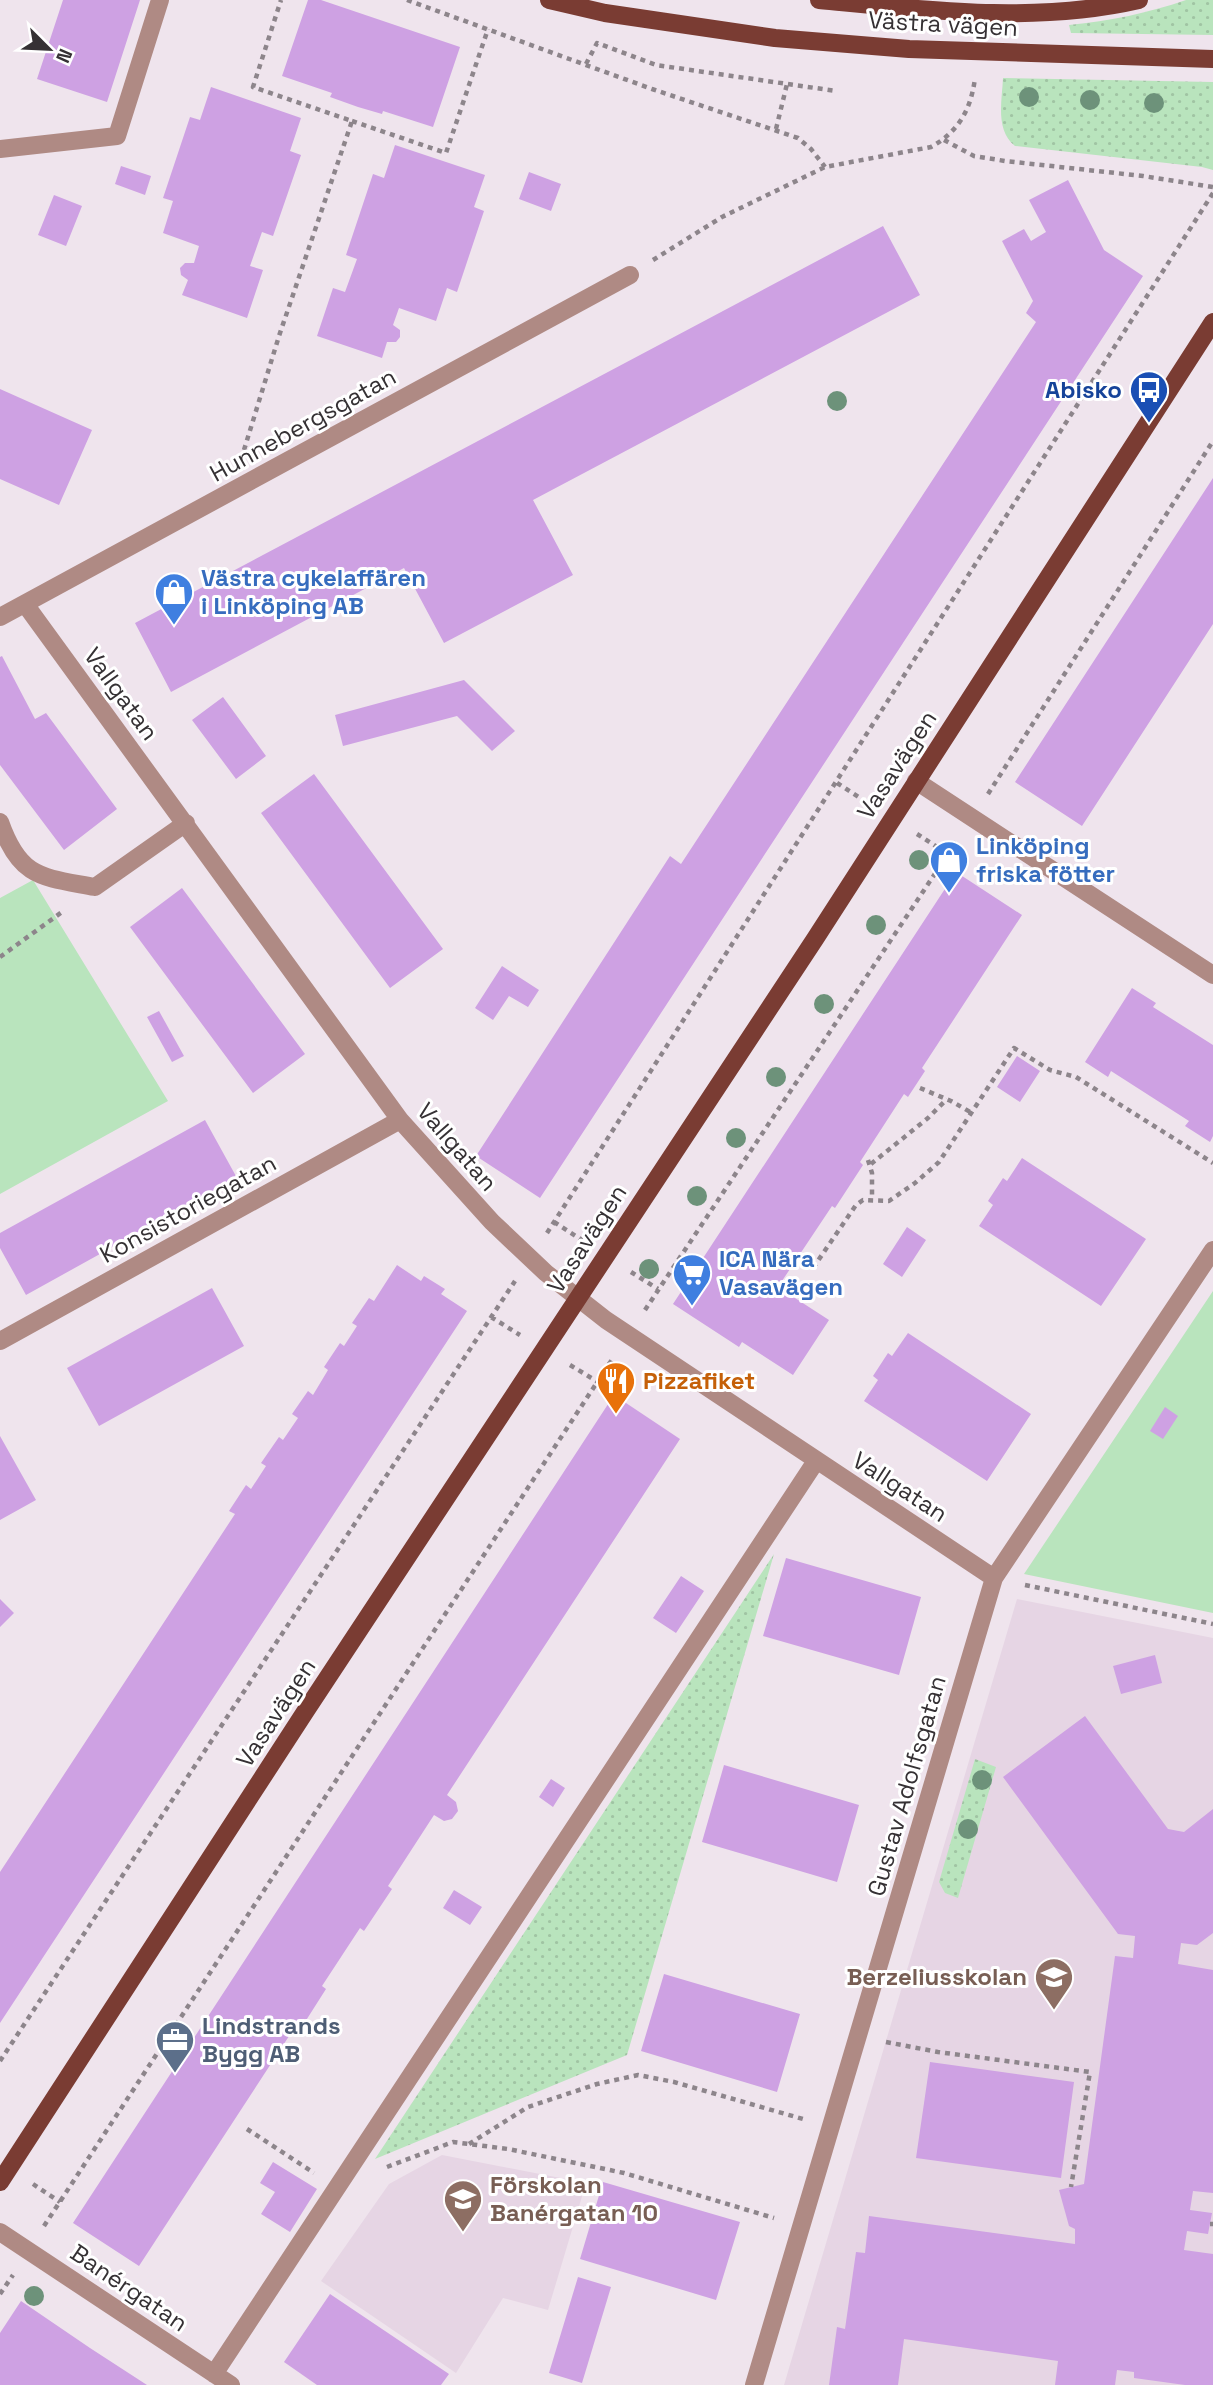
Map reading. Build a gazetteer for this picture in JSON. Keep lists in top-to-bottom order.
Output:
{
  "streets": {
    "main road": ["Västra vägen", "Vasavägen"],
    "street": [
      "Hunnebergsgatan",
      "Vallgatan",
      "Konsistoriegatan",
      "Gustav Adolfsgatan",
      "Banérgatan"
    ]
  },
  "crossings": [
    ["Hunnebergsgatan", "Vallgatan"],
    ["Vallgatan", "Vasavägen"],
    ["Vallgatan", "Konsistoriegatan"],
    ["Vallgatan", "Gustav Adolfsgatan"]
  ],
  "places": {
    "bus stop": ["Abisko"],
    "shop": ["Västra cykelaffären i Linköping AB", "Linköping friska fötter"],
    "supermarket": ["ICA Nära Vasavägen"],
    "restaurant": ["Pizzafiket"],
    "school or university": ["Berzeliusskolan", "Förskolan Banérgatan 10"],
    "office": ["Lindstrands Bygg AB"]
  },
  "north": "bottom right"
}
